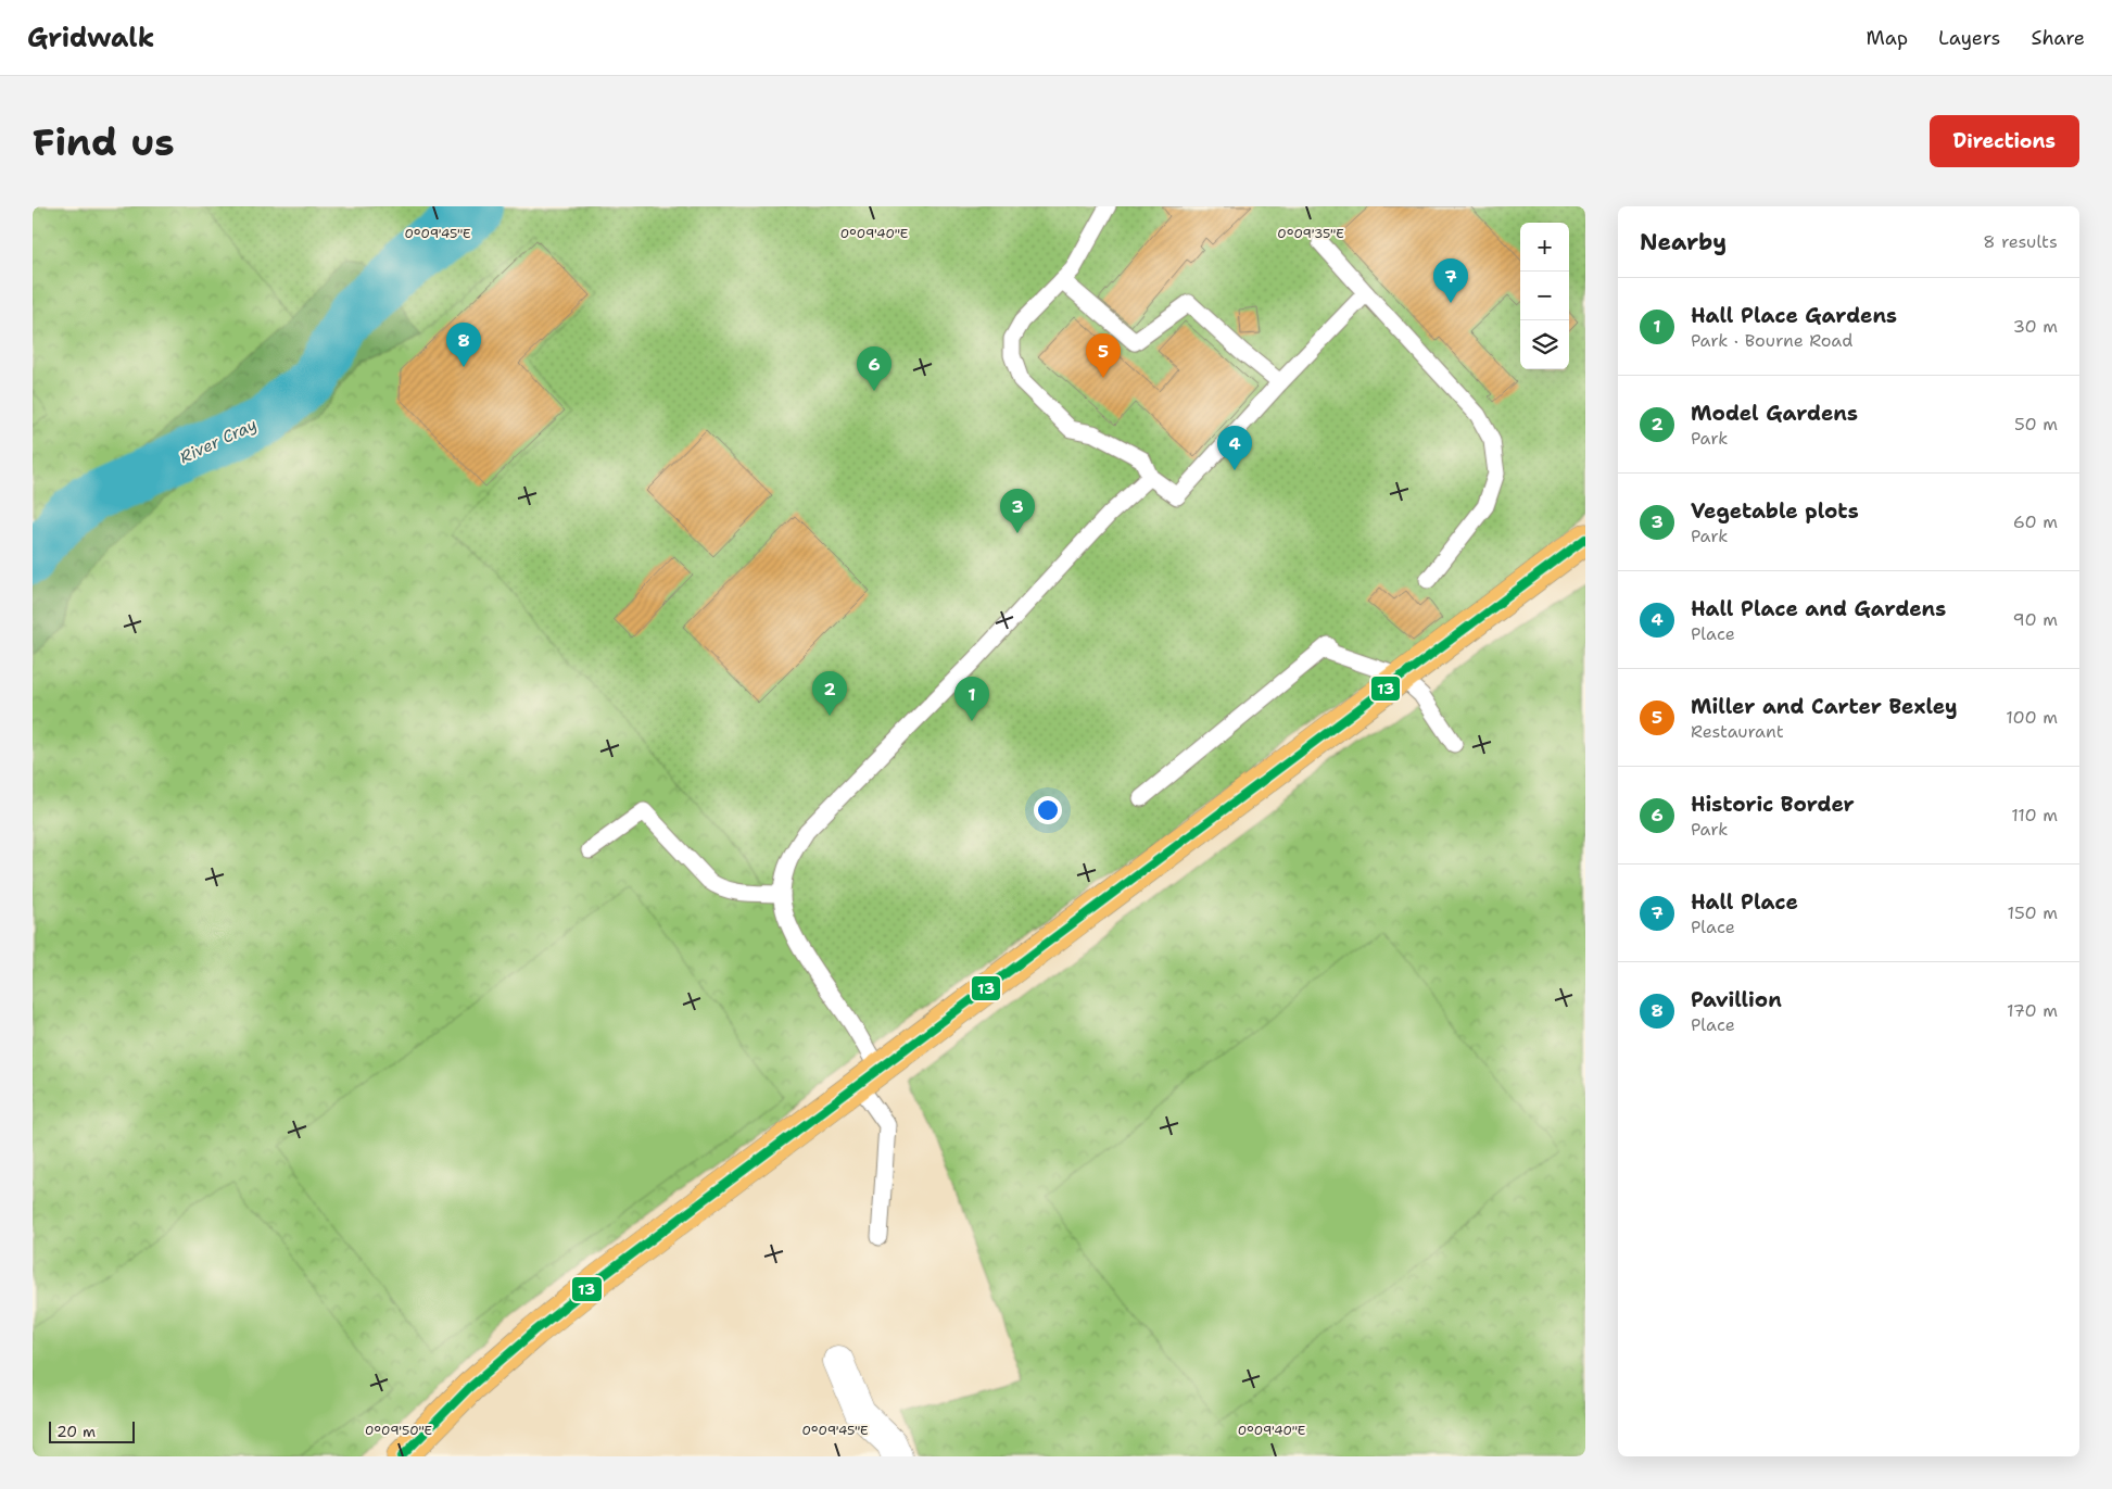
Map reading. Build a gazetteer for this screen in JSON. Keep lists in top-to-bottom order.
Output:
{
  "water": ["River Cray"],
  "lines": ["transit line 13"],
  "scale_bar": "20 m",
  "page": {
    "header": "Gridwalk",
    "nav": ["Map", "Layers", "Share"],
    "buttons": "Directions",
    "title": "Find us",
    "heading": ["Nearby", "8 results"],
    "map_buttons": ["+", "−"],
    "pins": [
      "7",
      "8",
      "5",
      "6",
      "4",
      "3",
      "2",
      "1"
    ],
    "list": [
      {
        "mark": "1",
        "name": "Hall Place Gardens",
        "note": "Park · Bourne Road",
        "value": "30 m"
      },
      {
        "mark": "2",
        "name": "Model Gardens",
        "note": "Park",
        "value": "50 m"
      },
      {
        "mark": "3",
        "name": "Vegetable plots",
        "note": "Park",
        "value": "60 m"
      },
      {
        "mark": "4",
        "name": "Hall Place and Gardens",
        "note": "Place",
        "value": "90 m"
      },
      {
        "mark": "5",
        "name": "Miller and Carter Bexley",
        "note": "Restaurant",
        "value": "100 m"
      },
      {
        "mark": "6",
        "name": "Historic Border",
        "note": "Park",
        "value": "110 m"
      },
      {
        "mark": "7",
        "name": "Hall Place",
        "note": "Place",
        "value": "150 m"
      },
      {
        "mark": "8",
        "name": "Pavillion",
        "note": "Place",
        "value": "170 m"
      }
    ],
    "scale": "20 m"
  },
  "coordinates": [
    "0°09'45\"E",
    "0°09'40\"E",
    "0°09'35\"E",
    "0°09'50\"E"
  ]
}
